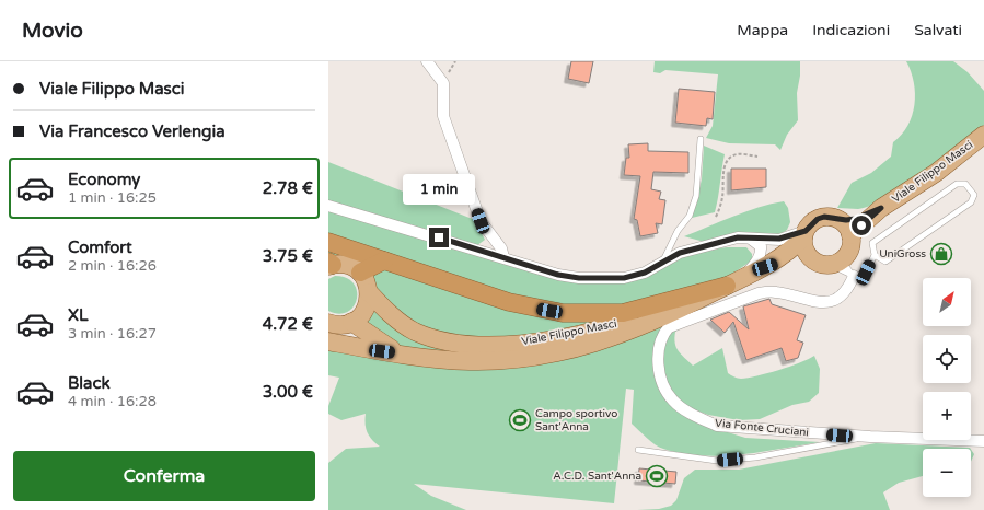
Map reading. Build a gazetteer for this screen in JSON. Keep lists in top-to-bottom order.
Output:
{
  "streets": {
    "main road": ["Viale Filippo Masci"],
    "street": ["Via Fonte Cruciani"]
  },
  "places": {
    "shop": ["UniGross"],
    "sports": ["Campo sportivo Sant'Anna", "A.C.D. Sant'Anna"]
  },
  "north": "top right",
  "page": {
    "header": "Movio",
    "nav": ["Mappa", "Indicazioni", "Salvati"],
    "banner": ["Viale Filippo Masci", "Via Francesco Verlengia"],
    "list": [
      {
        "name": "Economy",
        "note": "1 min · 16:25",
        "value": "2.78 €"
      },
      {
        "name": "Comfort",
        "note": "2 min · 16:26",
        "value": "3.75 €"
      },
      {
        "name": "XL",
        "note": "3 min · 16:27",
        "value": "4.72 €"
      },
      {
        "name": "Black",
        "note": "4 min · 16:28",
        "value": "3.00 €"
      }
    ],
    "bubble": "1 min",
    "map_buttons": ["+", "−"],
    "buttons": "Conferma"
  }
}
